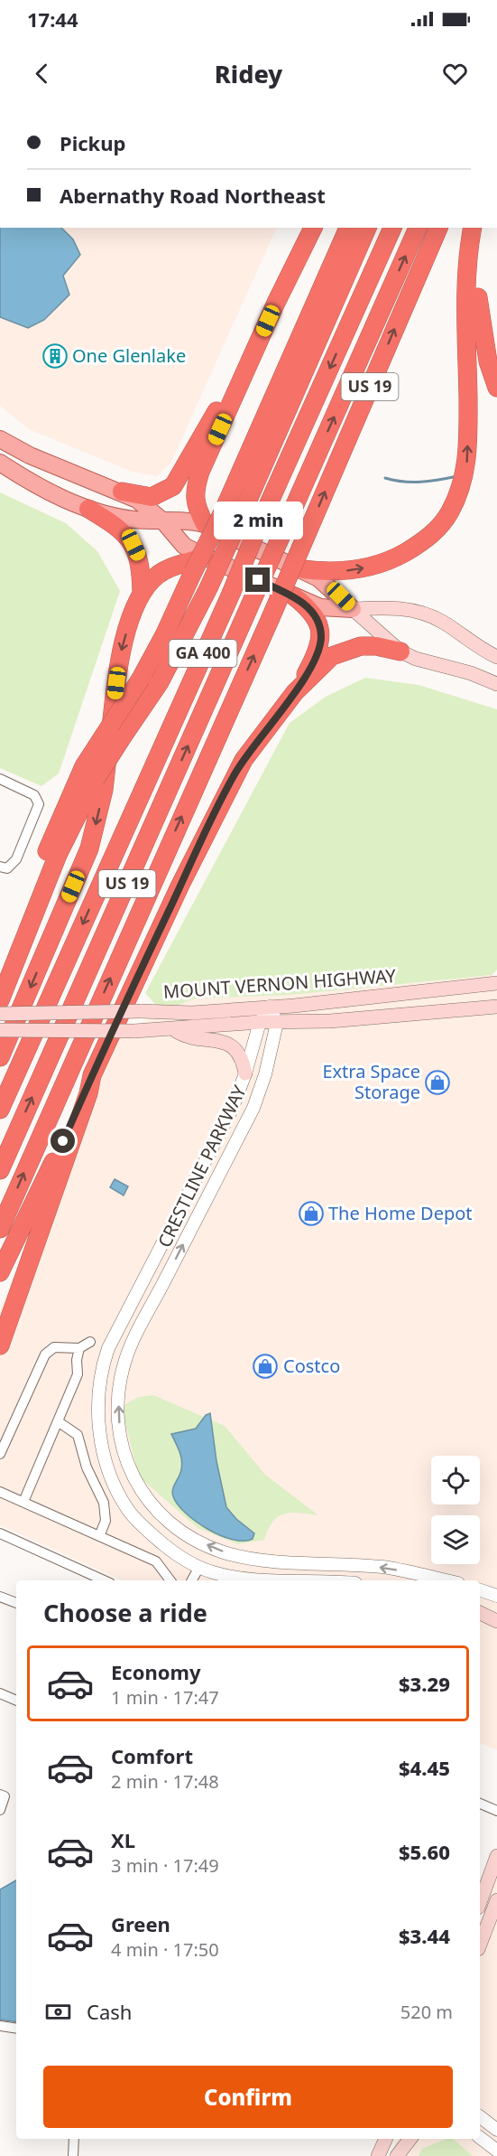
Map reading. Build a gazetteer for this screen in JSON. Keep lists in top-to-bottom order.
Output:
{
  "streets": {
    "highway": ["US 19", "GA 400"],
    "main road": ["MOUNT VERNON HIGHWAY"],
    "street": ["CRESTLINE PARKWAY"]
  },
  "crossings": [
    ["MOUNT VERNON HIGHWAY", "CRESTLINE PARKWAY"]
  ],
  "places": {
    "building": ["One Glenlake"],
    "shop": ["Extra Space Storage", "The Home Depot", "Costco"]
  },
  "page": {
    "status": "17:44",
    "header": "Ridey",
    "banner": ["Pickup", "Abernathy Road Northeast"],
    "bubble": "2 min",
    "heading": "Choose a ride",
    "list": [
      {
        "name": "Economy",
        "note": "1 min · 17:47",
        "value": "$3.29"
      },
      {
        "name": "Comfort",
        "note": "2 min · 17:48",
        "value": "$4.45"
      },
      {
        "name": "XL",
        "note": "3 min · 17:49",
        "value": "$5.60"
      },
      {
        "name": "Green",
        "note": "4 min · 17:50",
        "value": "$3.44"
      }
    ],
    "pay": ["Cash", "520 m"],
    "buttons": "Confirm"
  }
}
